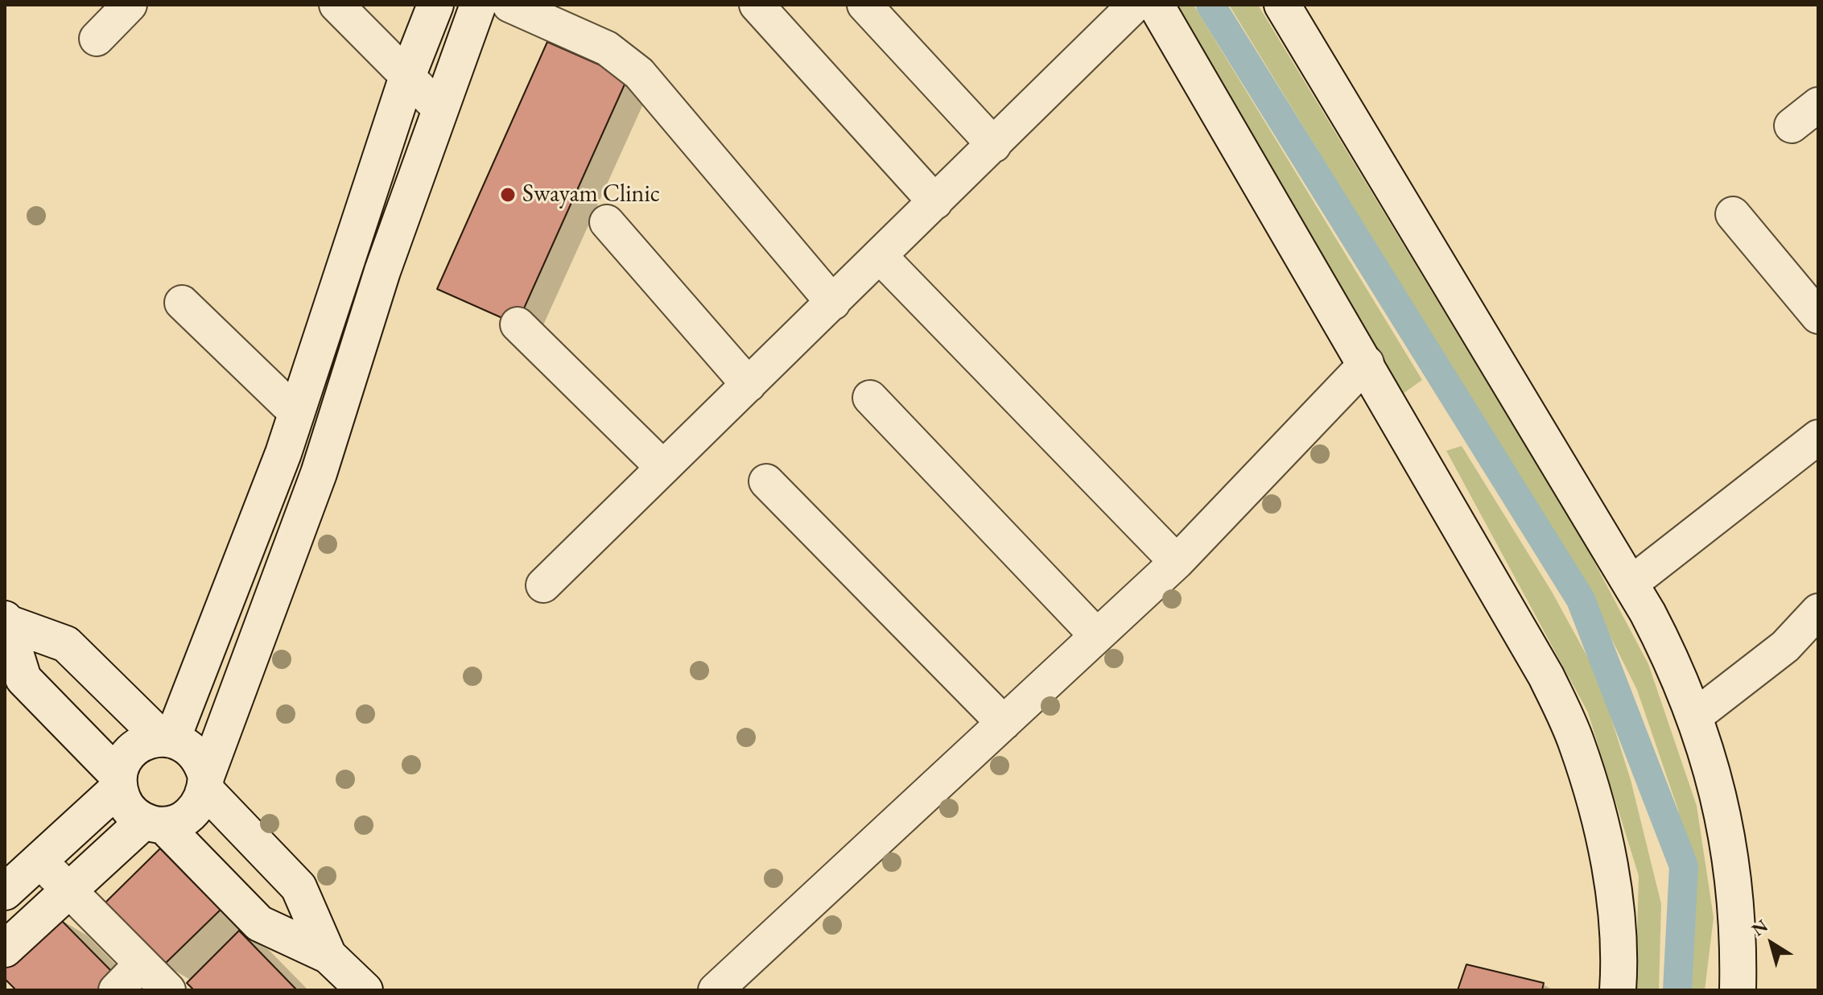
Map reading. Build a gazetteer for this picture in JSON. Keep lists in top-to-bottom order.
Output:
{
  "places": ["Swayam Clinic"],
  "north": "top left"
}
